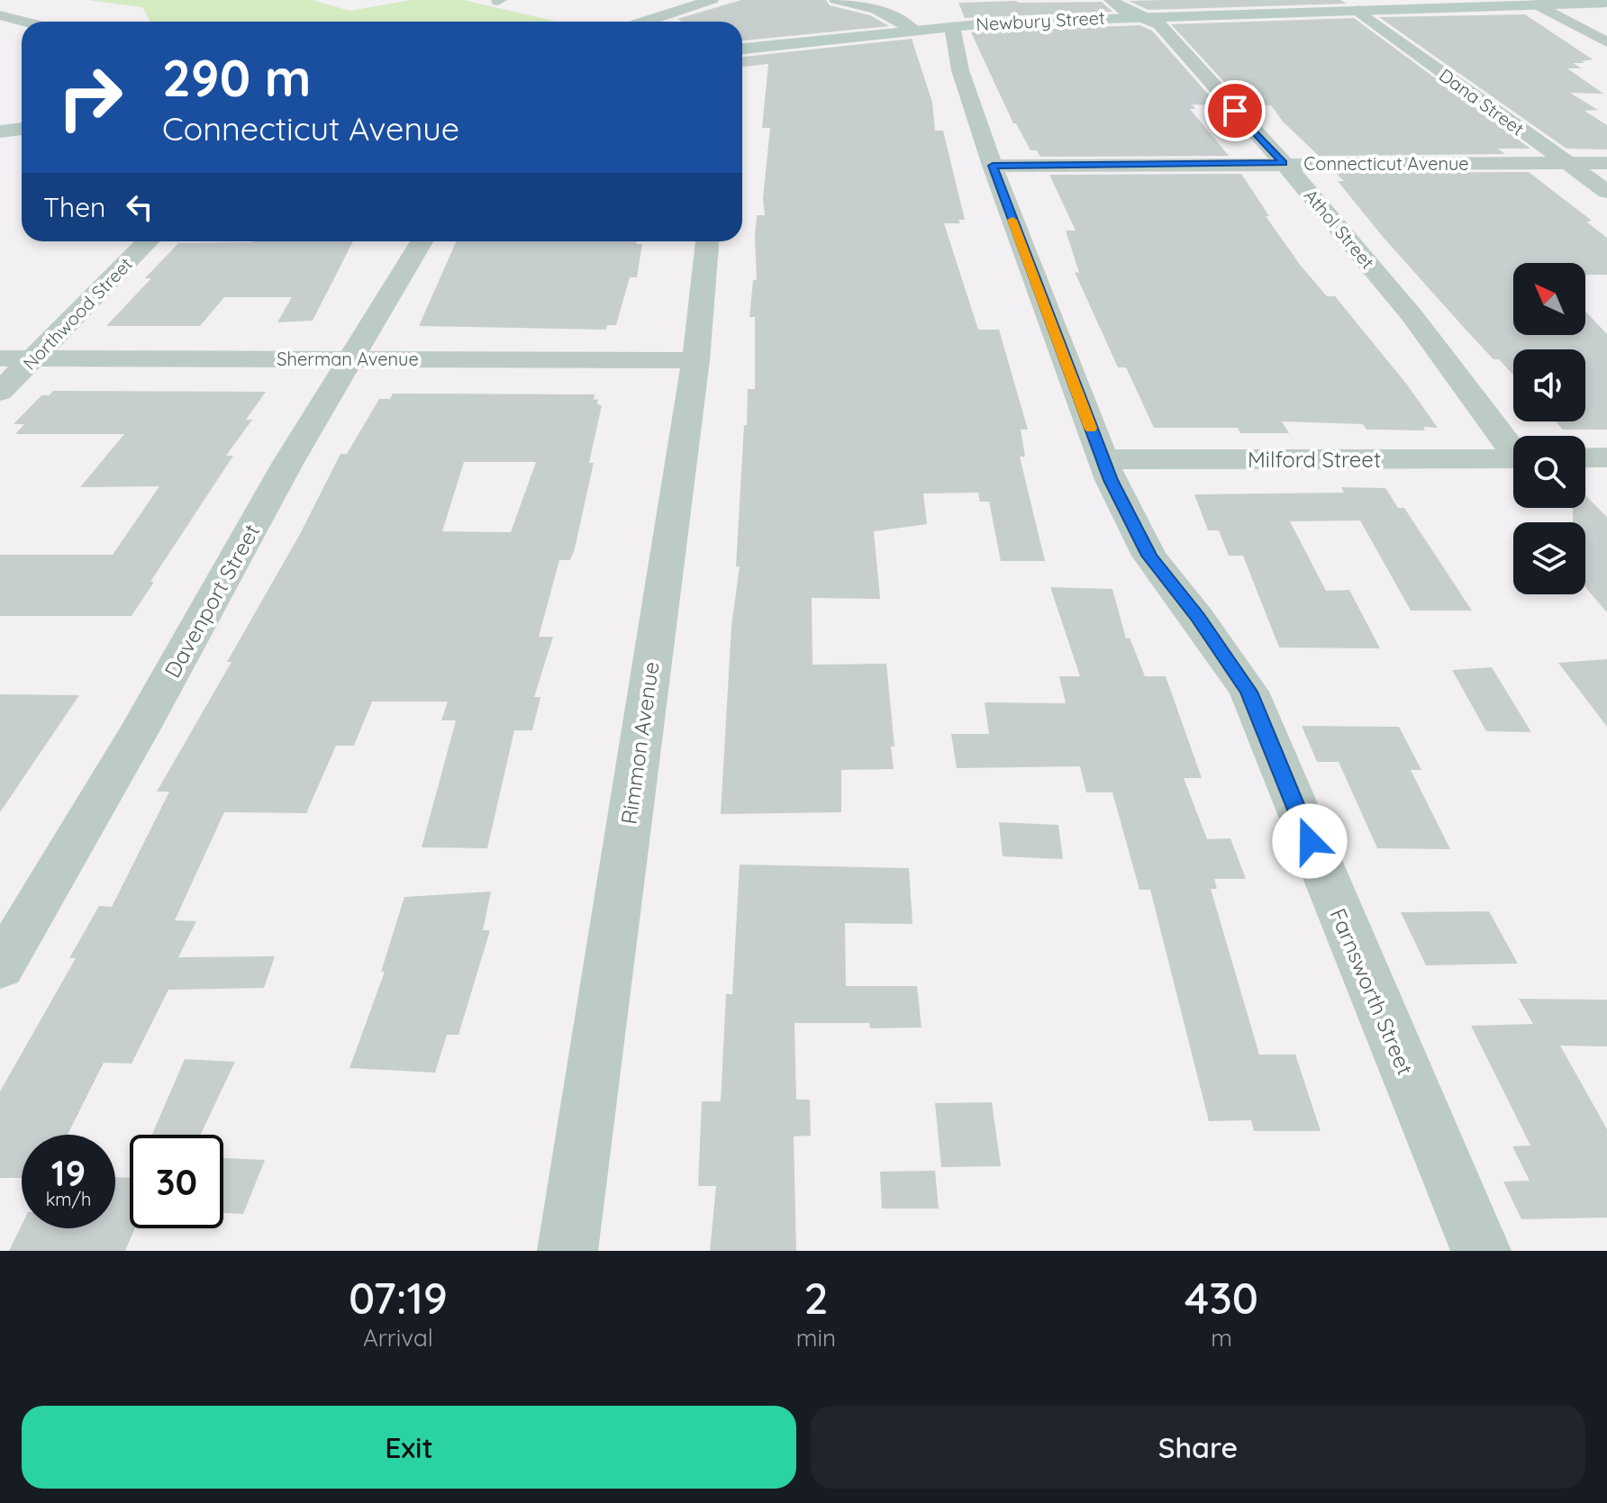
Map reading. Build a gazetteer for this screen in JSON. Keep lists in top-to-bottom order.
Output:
{
  "streets": {
    "street": [
      "Newbury Street",
      "Dana Street",
      "Connecticut Avenue",
      "Athol Street",
      "Northwood Street",
      "Sherman Avenue",
      "Milford Street",
      "Davenport Street",
      "Rimmon Avenue",
      "Farnsworth Street"
    ]
  },
  "crossings": [
    ["Newbury Street", "Dana Street"],
    ["Newbury Street", "Athol Street"],
    ["Newbury Street", "Farnsworth Street"],
    ["Dana Street", "Connecticut Avenue"],
    ["Connecticut Avenue", "Athol Street"],
    ["Connecticut Avenue", "Farnsworth Street"],
    ["Northwood Street", "Sherman Avenue"],
    ["Sherman Avenue", "Davenport Street"],
    ["Sherman Avenue", "Rimmon Avenue"],
    ["Milford Street", "Farnsworth Street"]
  ],
  "north": "top left",
  "page": {
    "turn": ["290 m", "Connecticut Avenue"],
    "then": "Then",
    "speed": "19 km/h",
    "limit": "30",
    "eta": [
      "07:19",
      "Arrival",
      "2",
      "min",
      "430",
      "m"
    ],
    "buttons": ["Exit", "Share"]
  }
}
